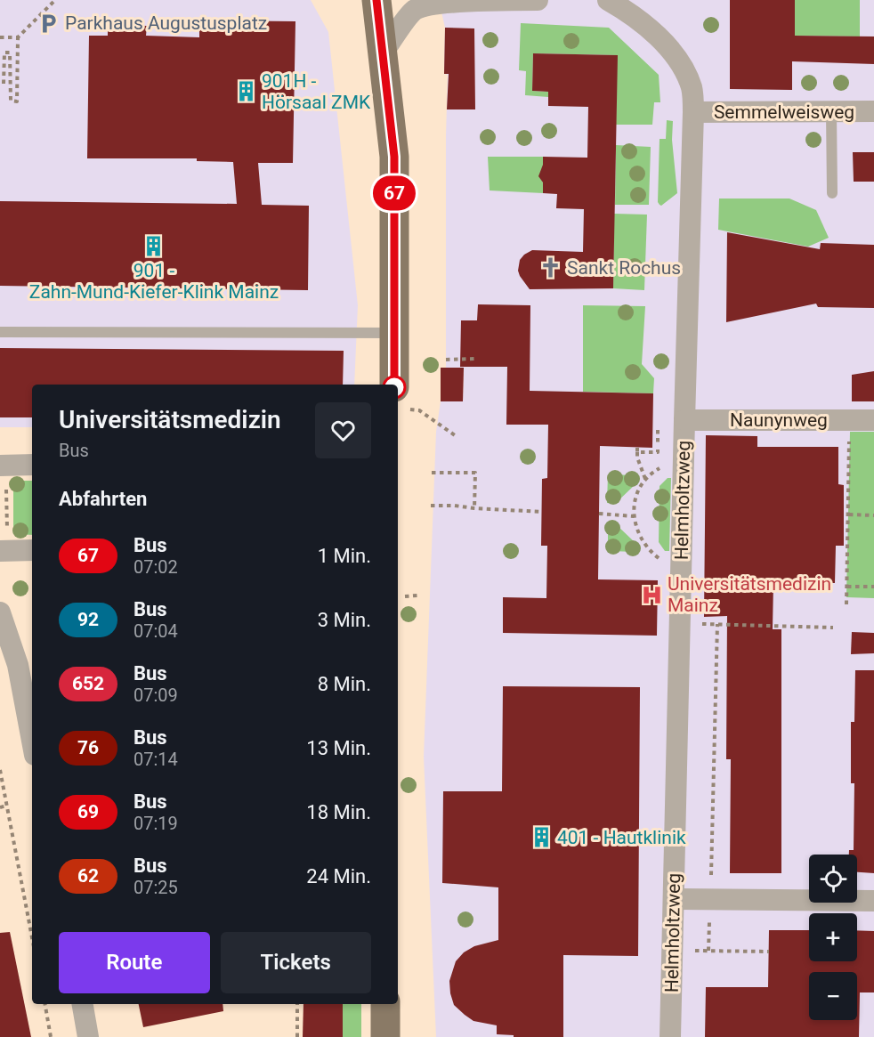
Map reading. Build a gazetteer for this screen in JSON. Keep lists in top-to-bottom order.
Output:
{
  "streets": {
    "street": ["Semmelweisweg", "Naunynweg", "Helmholtzweg"]
  },
  "crossings": [
    ["Semmelweisweg", "Helmholtzweg"],
    ["Naunynweg", "Helmholtzweg"]
  ],
  "places": {
    "parking": ["Parkhaus Augustusplatz"],
    "building": ["901H - Hörsaal ZMK", "901 - Zahn-Mund-Kiefer-Klink Mainz", "401 - Hautklinik"],
    "church": ["Sankt Rochus"],
    "hospital": ["Universitätsmedizin Mainz"]
  },
  "lines": ["bus line 67"],
  "page": {
    "on_map": "67",
    "heading": [
      ["Universitätsmedizin", "Bus"],
      "Abfahrten"
    ],
    "list": [
      {
        "mark": "67",
        "name": "Bus",
        "note": "07:02",
        "value": "1 Min."
      },
      {
        "mark": "92",
        "name": "Bus",
        "note": "07:04",
        "value": "3 Min."
      },
      {
        "mark": "652",
        "name": "Bus",
        "note": "07:09",
        "value": "8 Min."
      },
      {
        "mark": "76",
        "name": "Bus",
        "note": "07:14",
        "value": "13 Min."
      },
      {
        "mark": "69",
        "name": "Bus",
        "note": "07:19",
        "value": "18 Min."
      },
      {
        "mark": "62",
        "name": "Bus",
        "note": "07:25",
        "value": "24 Min."
      }
    ],
    "map_buttons": ["+", "−"],
    "buttons": ["Route", "Tickets"]
  }
}
